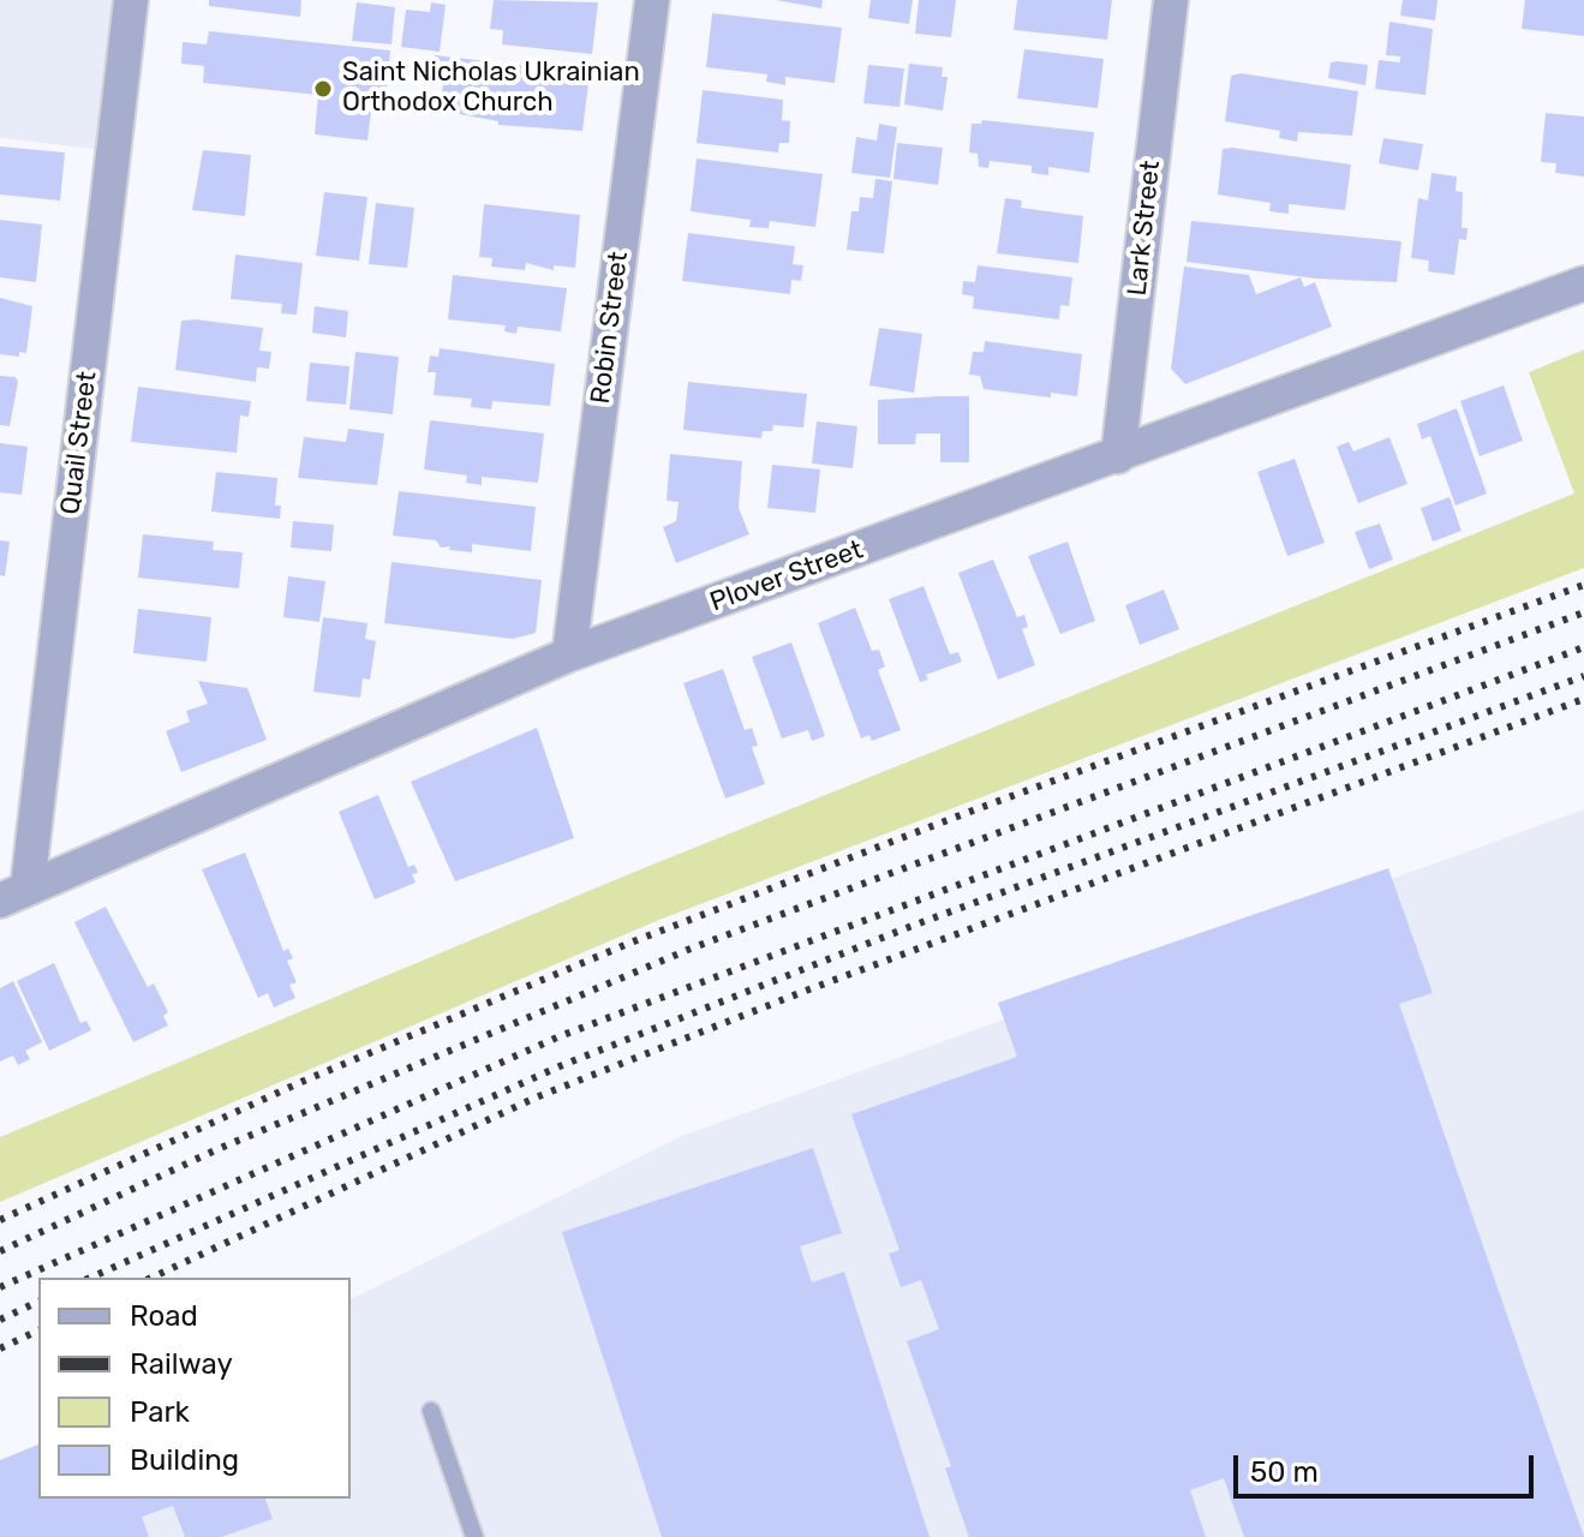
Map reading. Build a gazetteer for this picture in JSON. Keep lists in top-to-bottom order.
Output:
{
  "streets": {
    "street": [
      "Lark Street",
      "Robin Street",
      "Quail Street",
      "Plover Street"
    ]
  },
  "crossings": [
    ["Lark Street", "Plover Street"],
    ["Robin Street", "Plover Street"],
    ["Quail Street", "Plover Street"]
  ],
  "places": ["Saint Nicholas Ukrainian Orthodox Church"],
  "legend": [
    "Road",
    "Railway",
    "Park",
    "Building"
  ],
  "scale_bar": "50 m"
}
